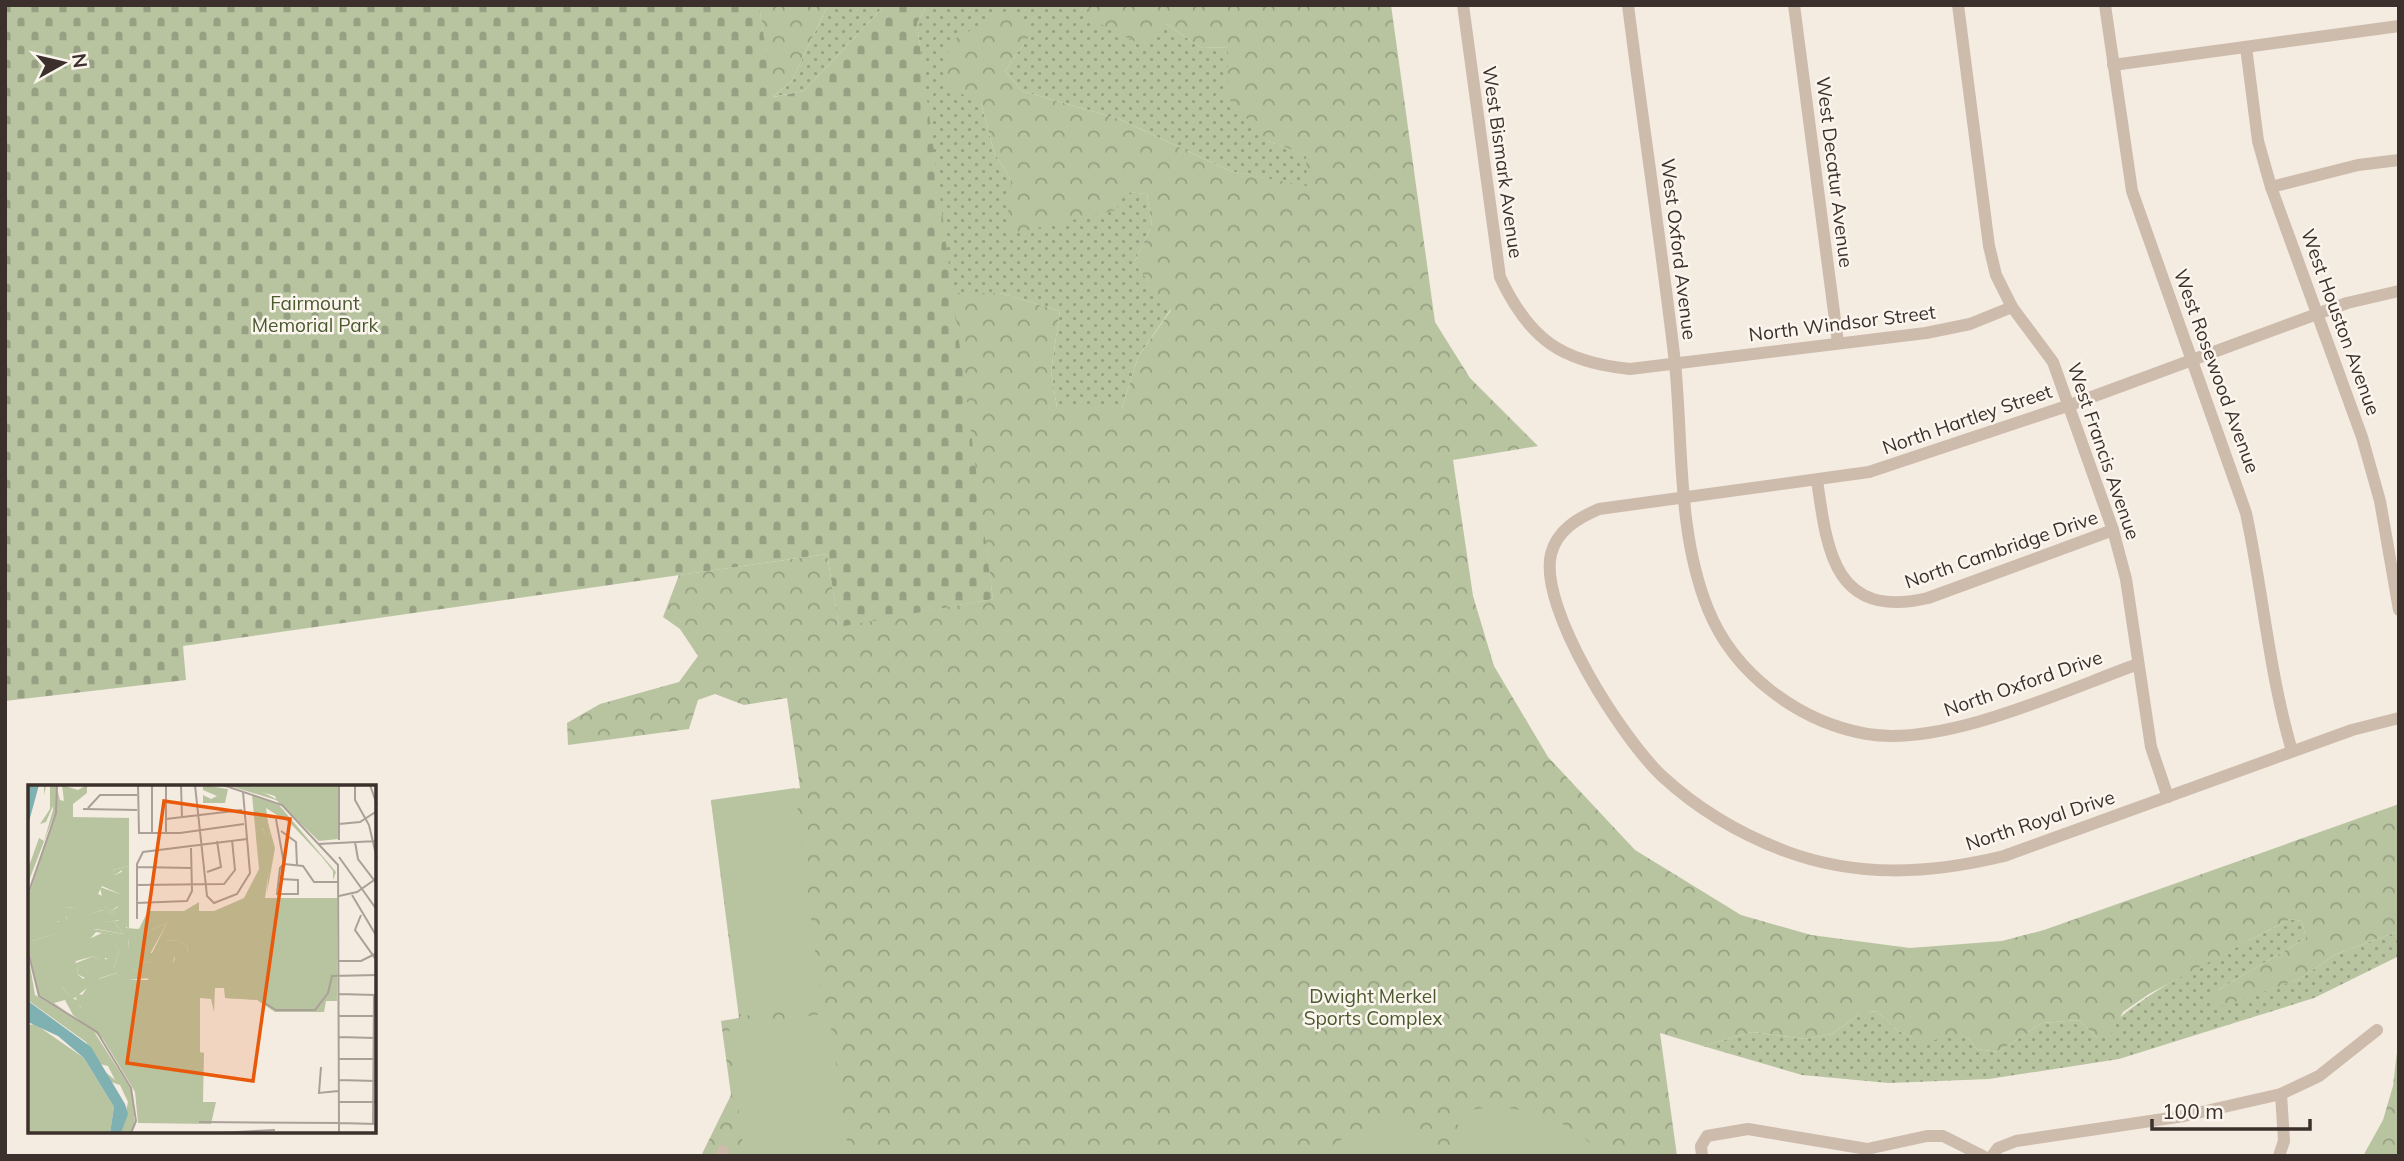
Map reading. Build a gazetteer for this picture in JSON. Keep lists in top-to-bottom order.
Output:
{
  "streets": {
    "street": [
      "West Bismark Avenue",
      "West Decatur Avenue",
      "West Oxford Avenue",
      "West Houston Avenue",
      "North Windsor Street",
      "West Rosewood Avenue",
      "North Hartley Street",
      "West Francis Avenue",
      "North Cambridge Drive",
      "North Oxford Drive",
      "North Royal Drive"
    ]
  },
  "crossings": [
    ["West Bismark Avenue", "West Oxford Avenue"],
    ["West Bismark Avenue", "North Windsor Street"],
    ["West Decatur Avenue", "North Windsor Street"],
    ["West Oxford Avenue", "North Windsor Street"],
    ["West Oxford Avenue", "North Hartley Street"],
    ["West Oxford Avenue", "North Oxford Drive"],
    ["West Houston Avenue", "North Hartley Street"],
    ["North Windsor Street", "West Francis Avenue"],
    ["West Rosewood Avenue", "North Hartley Street"],
    ["West Rosewood Avenue", "North Royal Drive"],
    ["North Hartley Street", "West Francis Avenue"],
    ["North Hartley Street", "North Cambridge Drive"],
    ["North Hartley Street", "North Oxford Drive"],
    ["North Hartley Street", "North Royal Drive"],
    ["West Francis Avenue", "North Cambridge Drive"],
    ["West Francis Avenue", "North Oxford Drive"],
    ["West Francis Avenue", "North Royal Drive"]
  ],
  "parks": ["Fairmount Memorial Park", "Dwight Merkel Sports Complex"],
  "scale_bar": "100 m",
  "north": "right"
}
